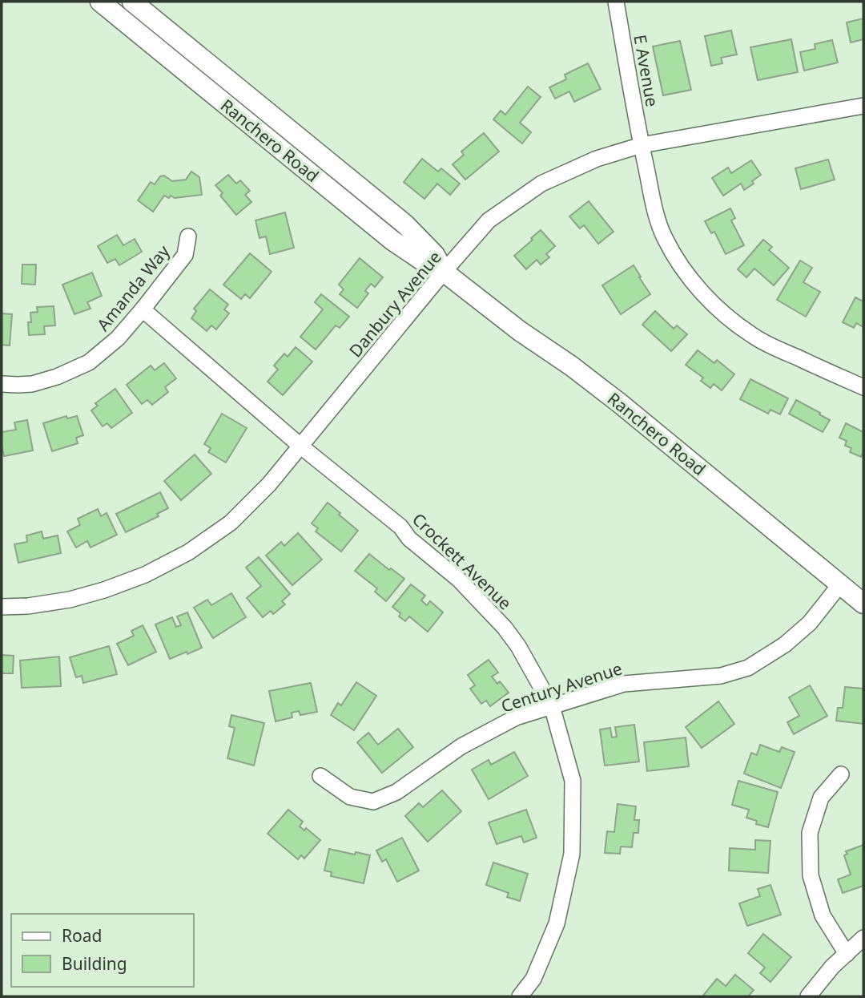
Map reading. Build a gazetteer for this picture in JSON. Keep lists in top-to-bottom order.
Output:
{
  "streets": {
    "main road": ["Ranchero Road"],
    "street": [
      "E Avenue",
      "Amanda Way",
      "Danbury Avenue",
      "Crockett Avenue",
      "Century Avenue"
    ]
  },
  "crossings": [
    ["E Avenue", "Danbury Avenue"],
    ["Ranchero Road", "Danbury Avenue"],
    ["Ranchero Road", "Century Avenue"],
    ["Amanda Way", "Crockett Avenue"],
    ["Danbury Avenue", "Crockett Avenue"],
    ["Crockett Avenue", "Century Avenue"]
  ],
  "legend": ["Road", "Building"]
}
